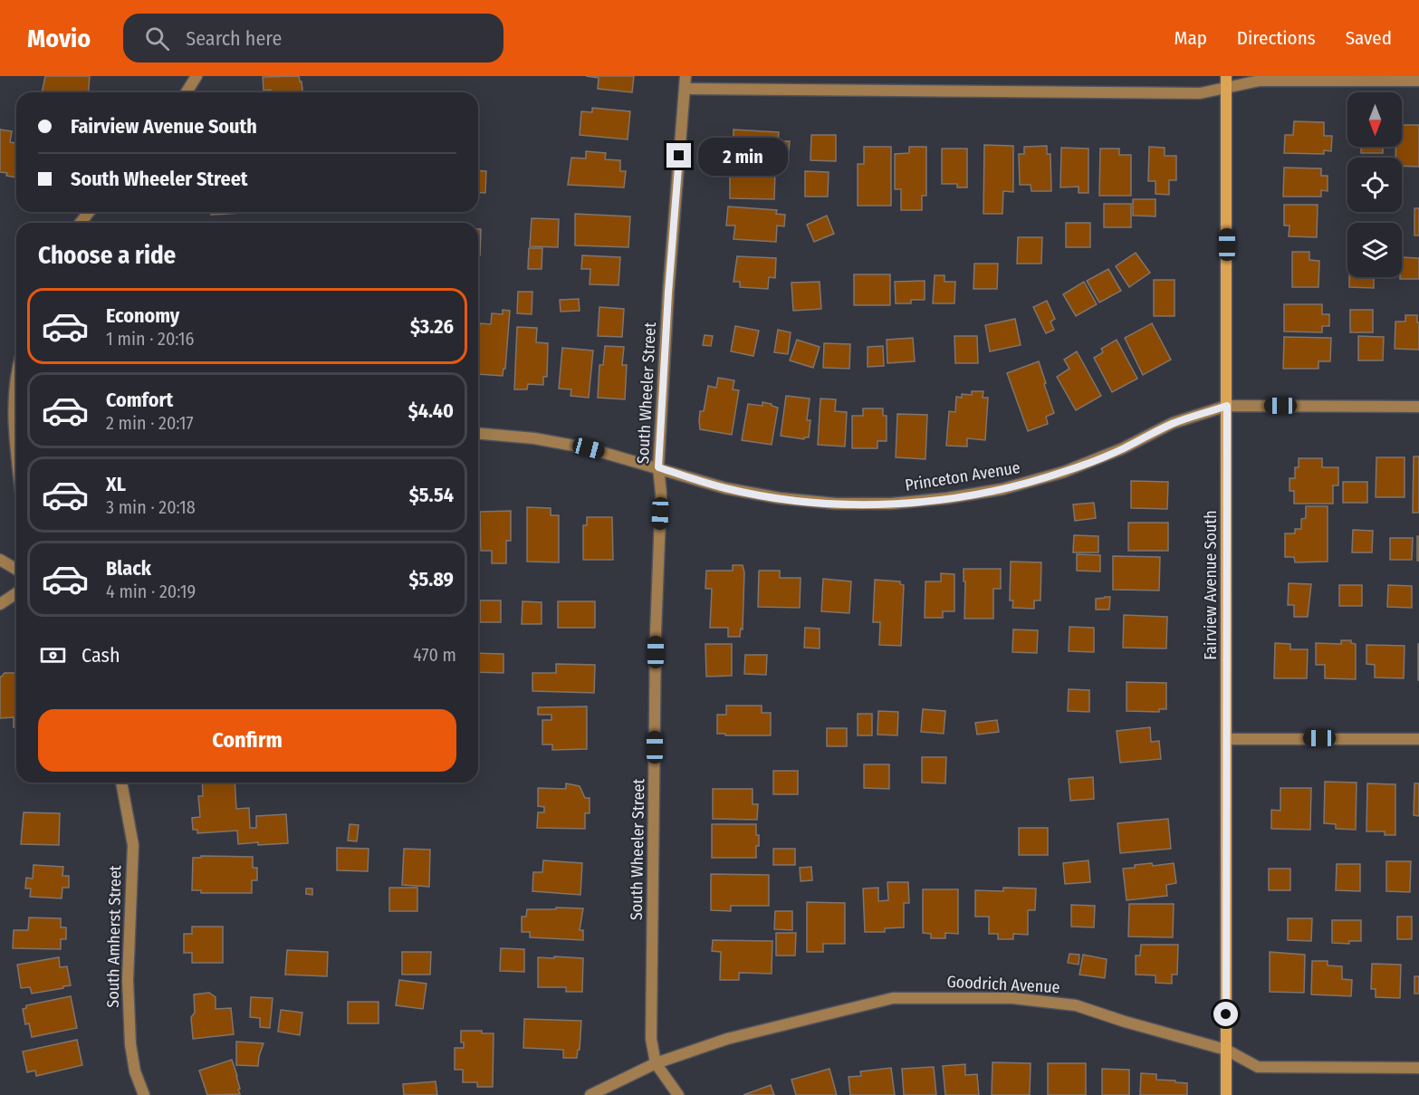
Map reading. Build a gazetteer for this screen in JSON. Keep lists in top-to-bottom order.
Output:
{
  "streets": {
    "street": [
      "South Wheeler Street",
      "Princeton Avenue",
      "Fairview Avenue South",
      "South Amherst Street",
      "Goodrich Avenue"
    ]
  },
  "crossings": [
    ["South Wheeler Street", "Princeton Avenue"],
    ["South Wheeler Street", "Goodrich Avenue"],
    ["Princeton Avenue", "Fairview Avenue South"],
    ["Fairview Avenue South", "Goodrich Avenue"]
  ],
  "north": "bottom",
  "page": {
    "header": "Movio",
    "search": "Search here",
    "nav": ["Map", "Directions", "Saved"],
    "banner": ["Fairview Avenue South", "South Wheeler Street"],
    "bubble": "2 min",
    "heading": "Choose a ride",
    "list": [
      {
        "name": "Economy",
        "note": "1 min · 20:16",
        "value": "$3.26"
      },
      {
        "name": "Comfort",
        "note": "2 min · 20:17",
        "value": "$4.40"
      },
      {
        "name": "XL",
        "note": "3 min · 20:18",
        "value": "$5.54"
      },
      {
        "name": "Black",
        "note": "4 min · 20:19",
        "value": "$5.89"
      }
    ],
    "pay": ["Cash", "470 m"],
    "buttons": "Confirm"
  }
}
